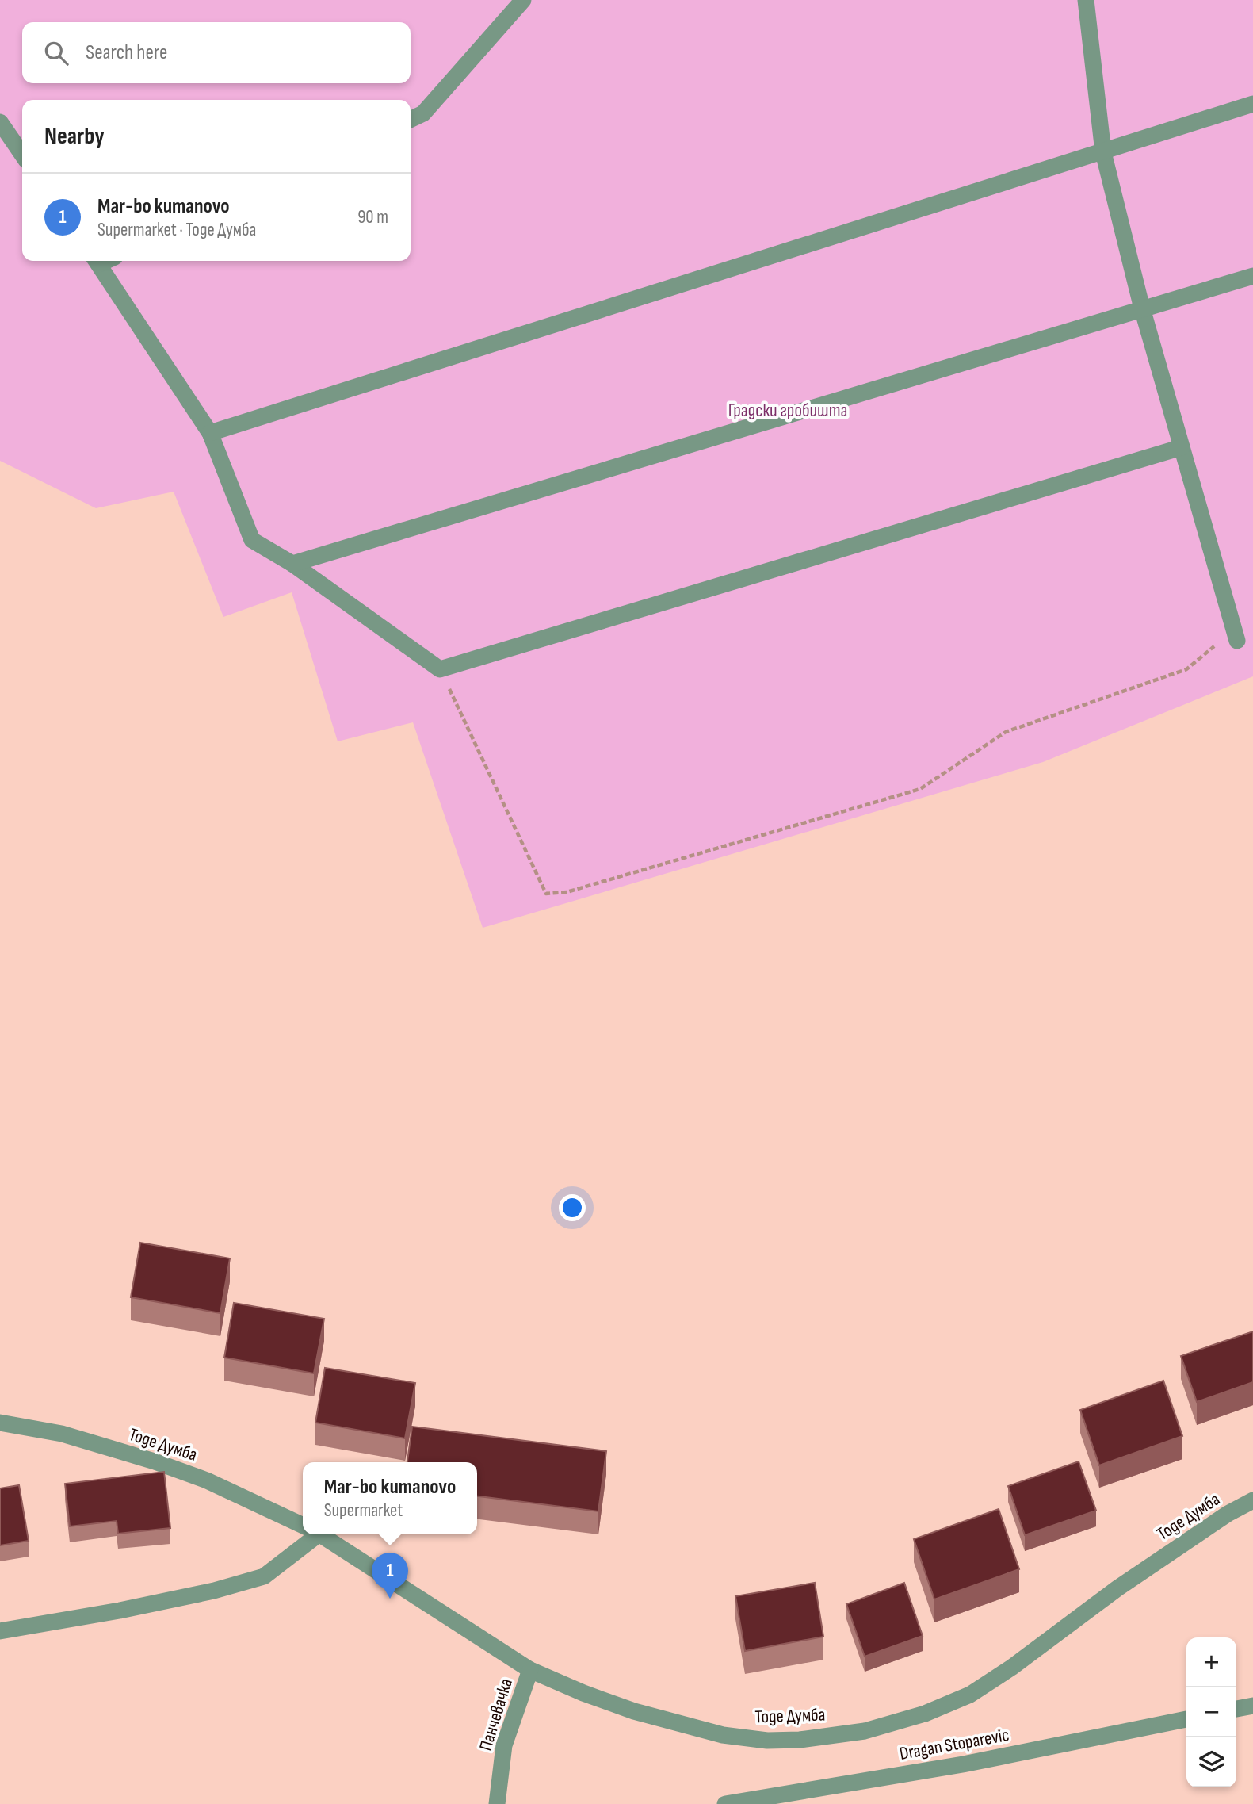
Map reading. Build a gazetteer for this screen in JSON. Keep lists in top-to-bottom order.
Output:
{
  "streets": {
    "street": ["Тоде Думба", "Панчевачка", "Dragan Stoparevic"]
  },
  "crossings": [
    ["Тоде Думба", "Панчевачка"]
  ],
  "parks": ["Градски гробишта"],
  "page": {
    "search": "Search here",
    "heading": "Nearby",
    "list": [
      {
        "mark": "1",
        "name": "Mar-bo kumanovo",
        "note": "Supermarket · Тоде Думба",
        "value": "90 m"
      }
    ],
    "popup": ["Mar-bo kumanovo", "Supermarket"],
    "pins": "1",
    "map_buttons": ["+", "−"]
  }
}
